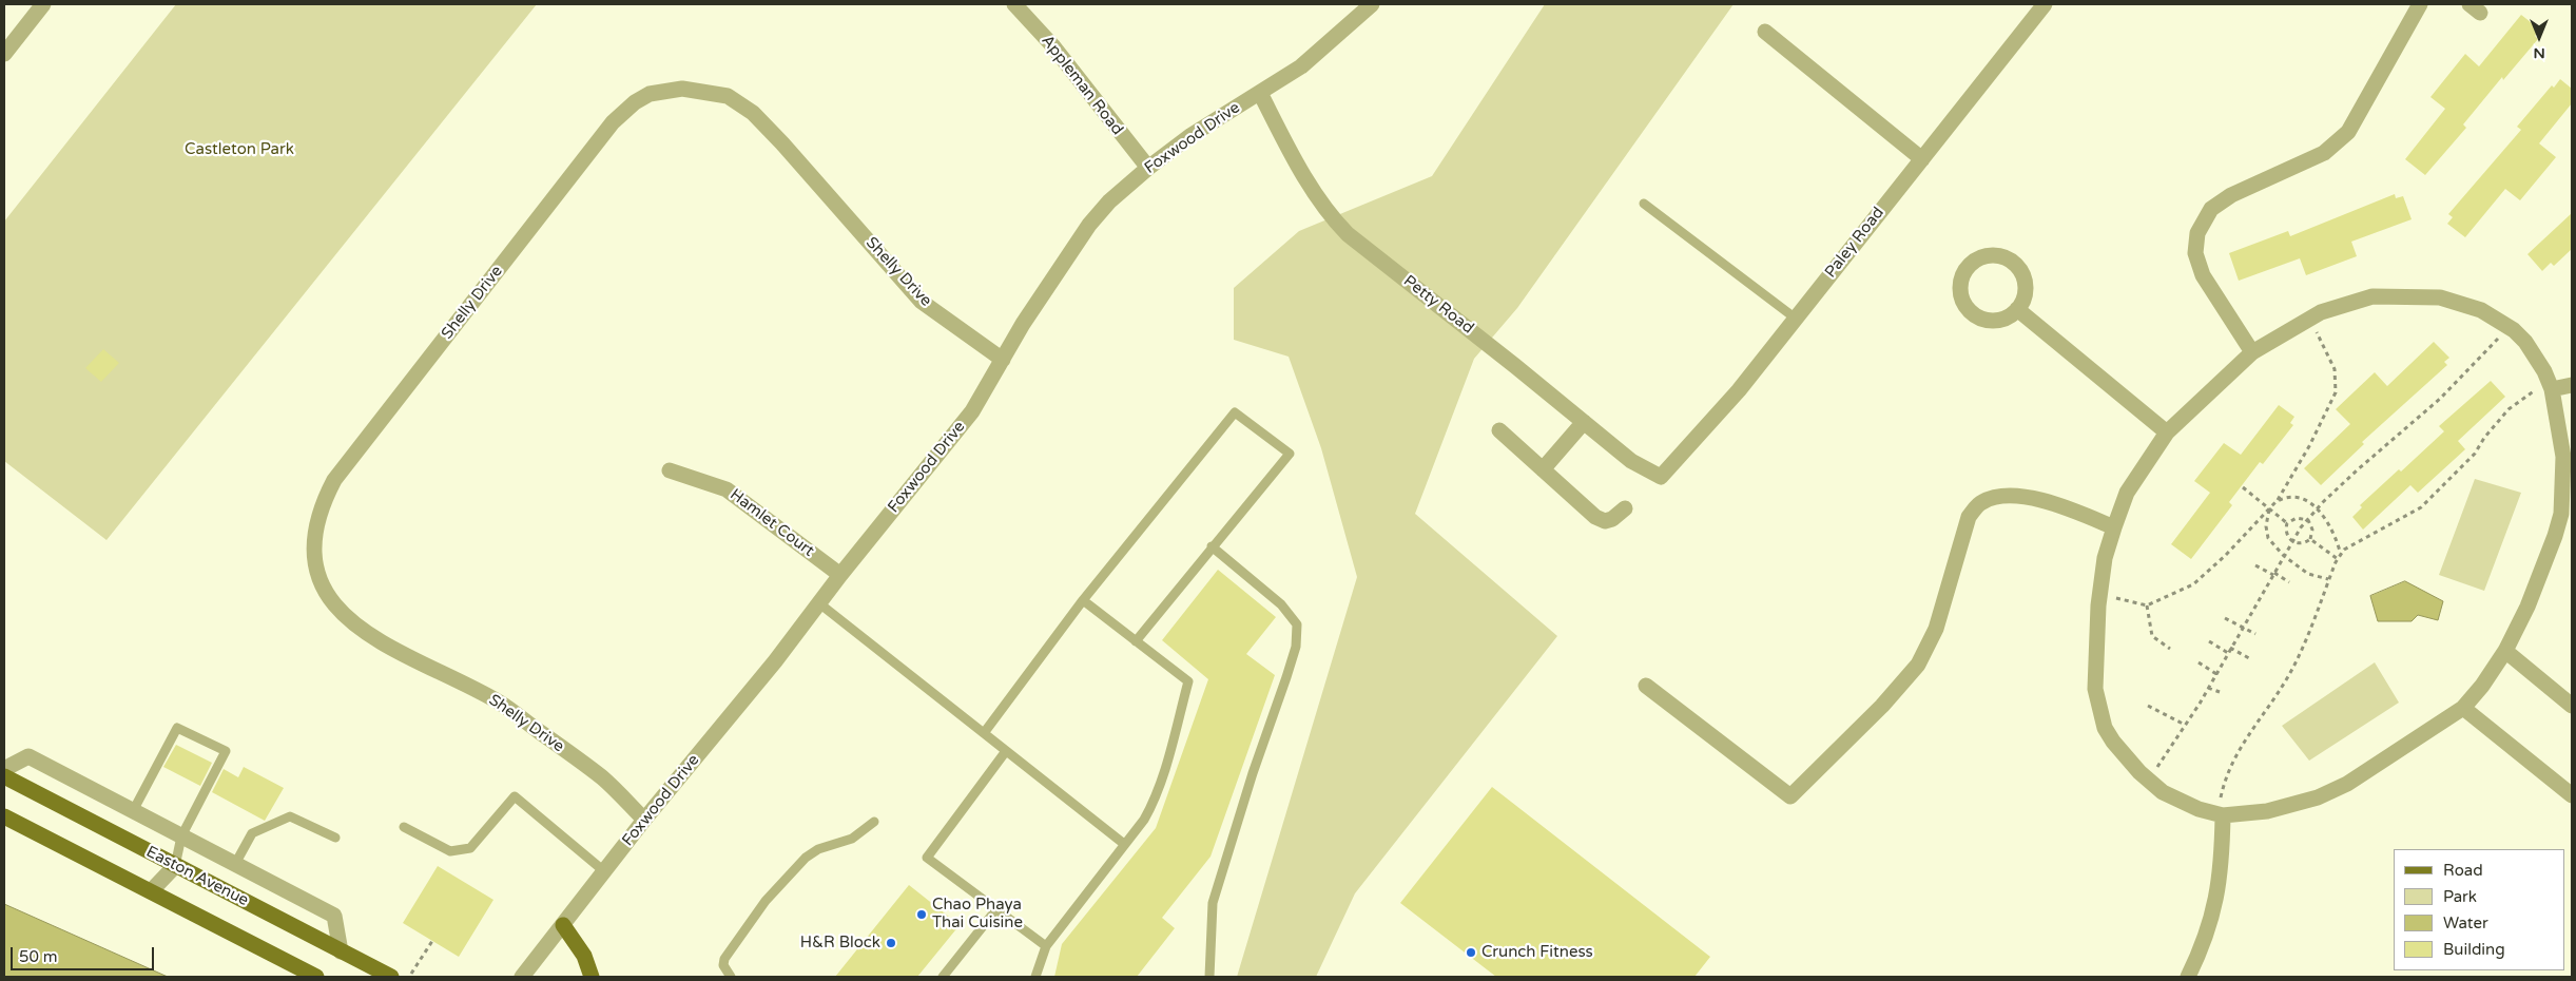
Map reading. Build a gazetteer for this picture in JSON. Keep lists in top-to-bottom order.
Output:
{
  "streets": {
    "main road": ["Easton Avenue"],
    "street": [
      "Appleman Road",
      "Foxwood Drive",
      "Paley Road",
      "Shelly Drive",
      "Petty Road",
      "Hamlet Court"
    ]
  },
  "crossings": [
    ["Appleman Road", "Foxwood Drive"],
    ["Foxwood Drive", "Shelly Drive"],
    ["Foxwood Drive", "Petty Road"],
    ["Foxwood Drive", "Hamlet Court"],
    ["Paley Road", "Petty Road"]
  ],
  "parks": ["Castleton Park"],
  "places": ["Chao Phaya Thai Cuisine", "H&R Block", "Crunch Fitness"],
  "legend": [
    "Road",
    "Park",
    "Water",
    "Building"
  ],
  "scale_bar": "50 m",
  "north": "bottom"
}
